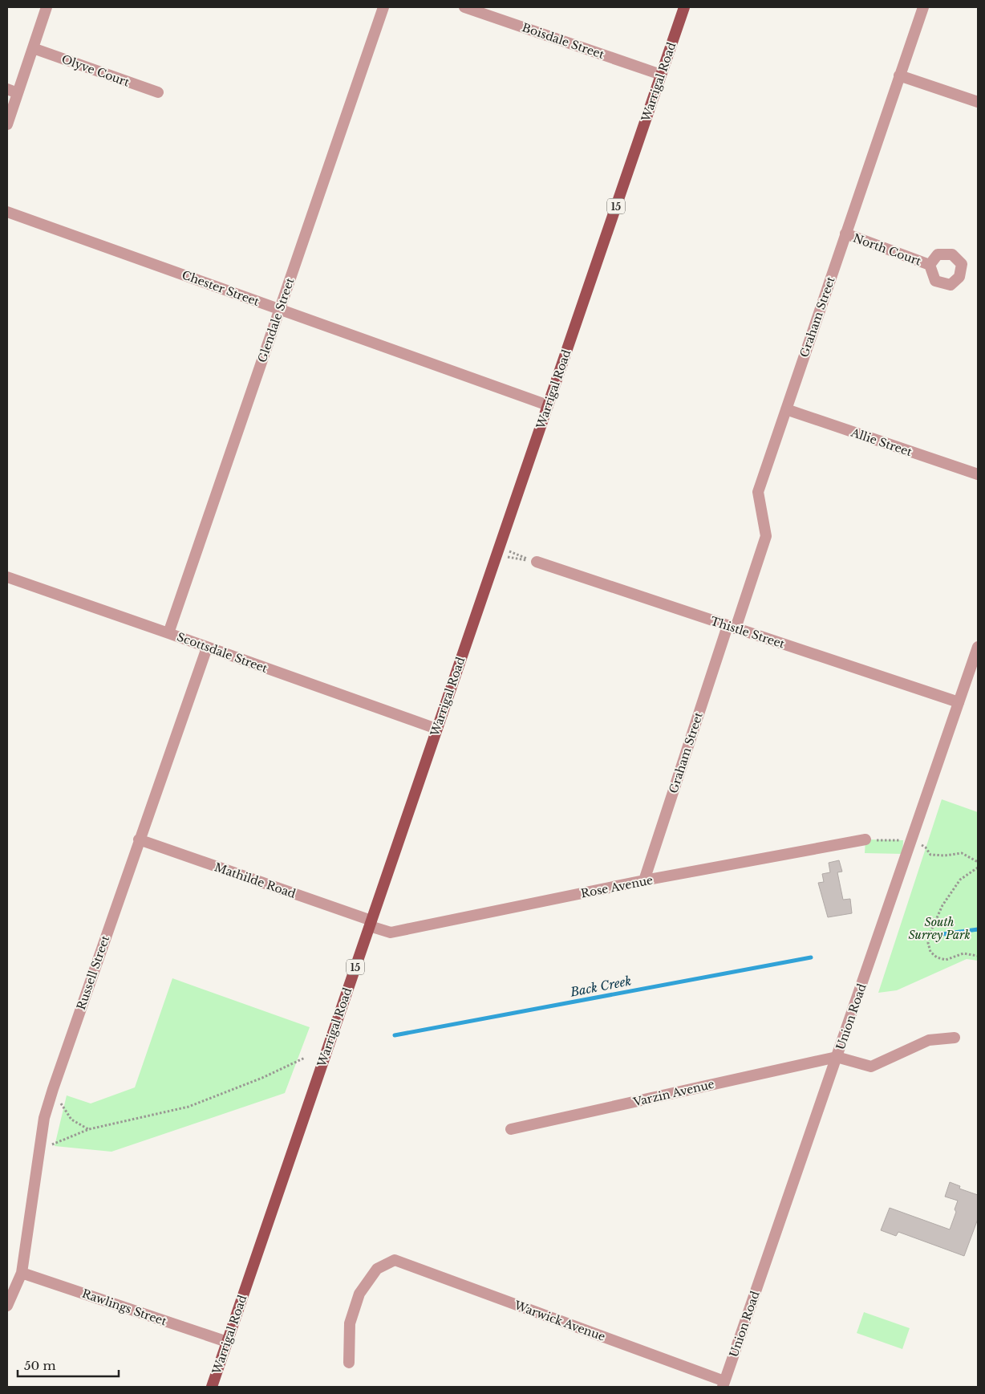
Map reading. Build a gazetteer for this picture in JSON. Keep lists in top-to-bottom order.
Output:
{
  "streets": {
    "main road": ["Warrigal Road", "15"],
    "street": [
      "Boisdale Street",
      "Olyve Court",
      "North Court",
      "Chester Street",
      "Graham Street",
      "Glendale Street",
      "Allie Street",
      "Thistle Street",
      "Scottsdale Street",
      "Mathilde Road",
      "Rose Avenue",
      "Russell Street",
      "Union Road",
      "Varzin Avenue",
      "Rawlings Street",
      "Warwick Avenue"
    ]
  },
  "crossings": [
    ["Boisdale Street", "Warrigal Road"],
    ["Warrigal Road", "Chester Street"],
    ["Warrigal Road", "Scottsdale Street"],
    ["Warrigal Road", "Mathilde Road"],
    ["Warrigal Road", "Rose Avenue"],
    ["Warrigal Road", "Rawlings Street"],
    ["North Court", "Graham Street"],
    ["Chester Street", "Glendale Street"],
    ["Graham Street", "Allie Street"],
    ["Graham Street", "Thistle Street"],
    ["Graham Street", "Rose Avenue"],
    ["Glendale Street", "Scottsdale Street"],
    ["Thistle Street", "Union Road"],
    ["Scottsdale Street", "Russell Street"],
    ["Mathilde Road", "Rose Avenue"],
    ["Mathilde Road", "Russell Street"],
    ["Russell Street", "Rawlings Street"],
    ["Union Road", "Varzin Avenue"],
    ["Union Road", "Warwick Avenue"]
  ],
  "water": ["Back Creek"],
  "parks": ["South Surrey Park"],
  "scale_bar": "50 m"
}
